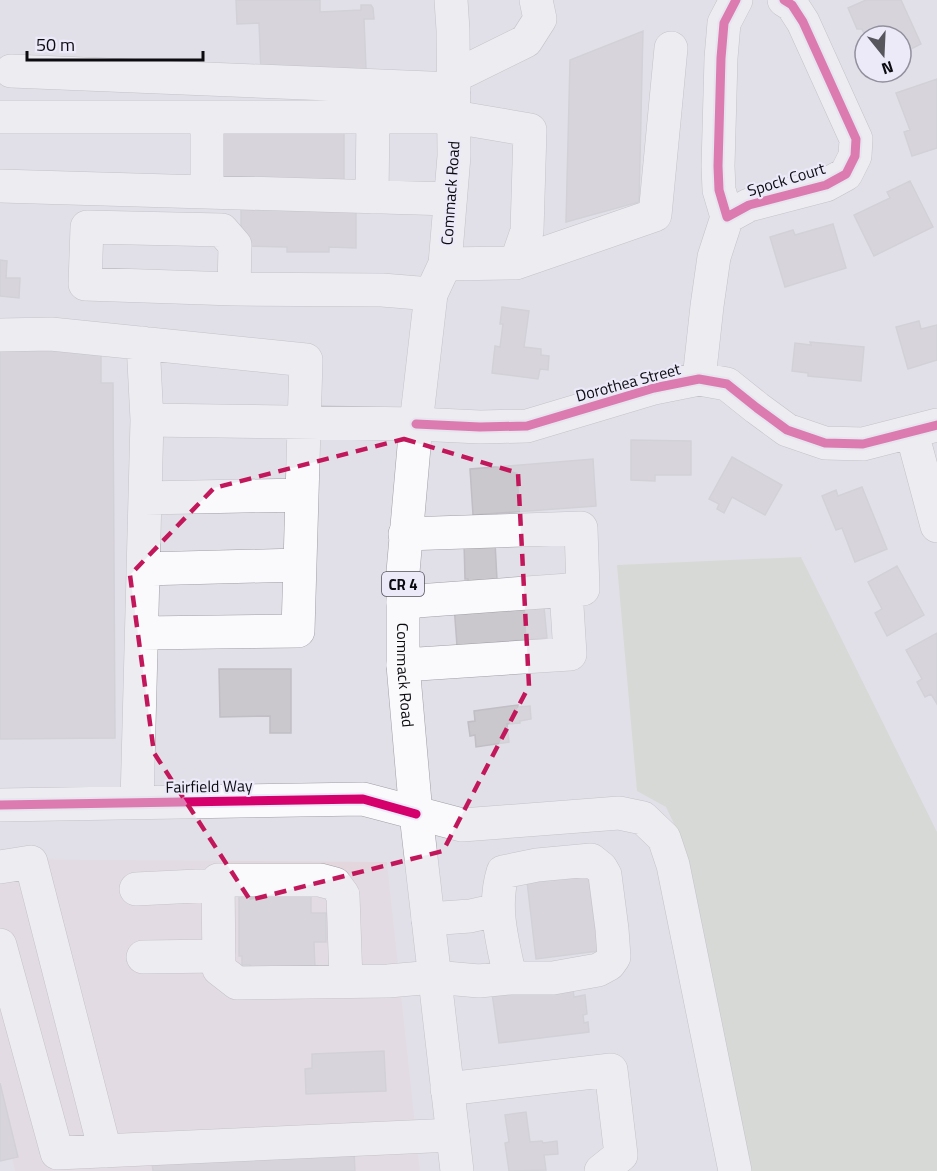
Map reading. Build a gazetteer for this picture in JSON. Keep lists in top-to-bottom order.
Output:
{
  "streets": {
    "street": [
      "Spock Court",
      "Commack Road",
      "Dorothea Street",
      "CR 4",
      "Fairfield Way"
    ]
  },
  "crossings": [
    ["Commack Road", "Dorothea Street"],
    ["Commack Road", "Fairfield Way"]
  ],
  "scale_bar": "50 m",
  "north": "bottom"
}
